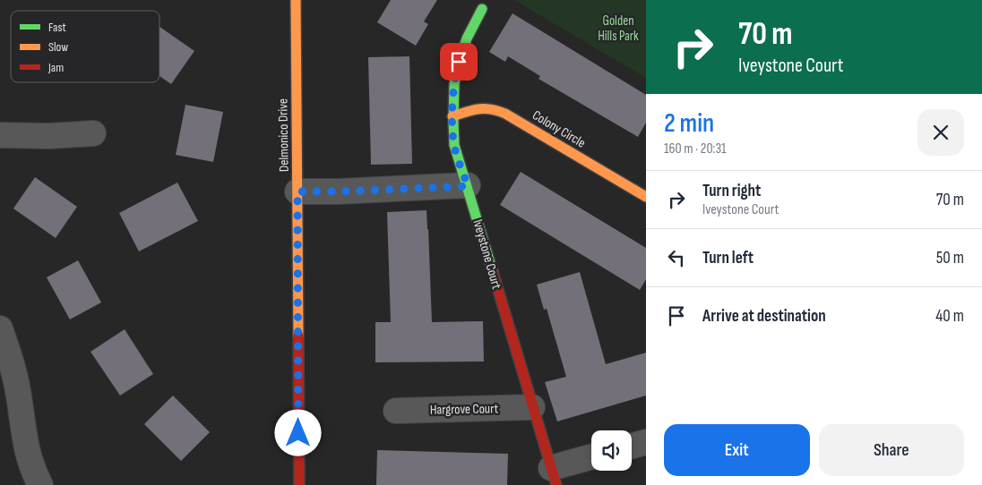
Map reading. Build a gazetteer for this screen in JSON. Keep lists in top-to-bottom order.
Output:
{
  "streets": {
    "street": [
      "Colony Circle",
      "Delmonico Drive",
      "Iveystone Court",
      "Hargrove Court"
    ]
  },
  "crossings": [
    ["Colony Circle", "Iveystone Court"],
    ["Iveystone Court", "Hargrove Court"]
  ],
  "parks": ["Golden Hills Park"],
  "legend": ["Fast", "Slow", "Jam"],
  "page": {
    "turn": ["70 m", "Iveystone Court"],
    "heading": ["2 min", "160 m · 20:31"],
    "list": [
      {
        "name": "Turn right",
        "note": "Iveystone Court",
        "value": "70 m"
      },
      {
        "name": "Turn left",
        "value": "50 m"
      },
      {
        "name": "Arrive at destination",
        "value": "40 m"
      }
    ],
    "buttons": ["Exit", "Share"]
  }
}
